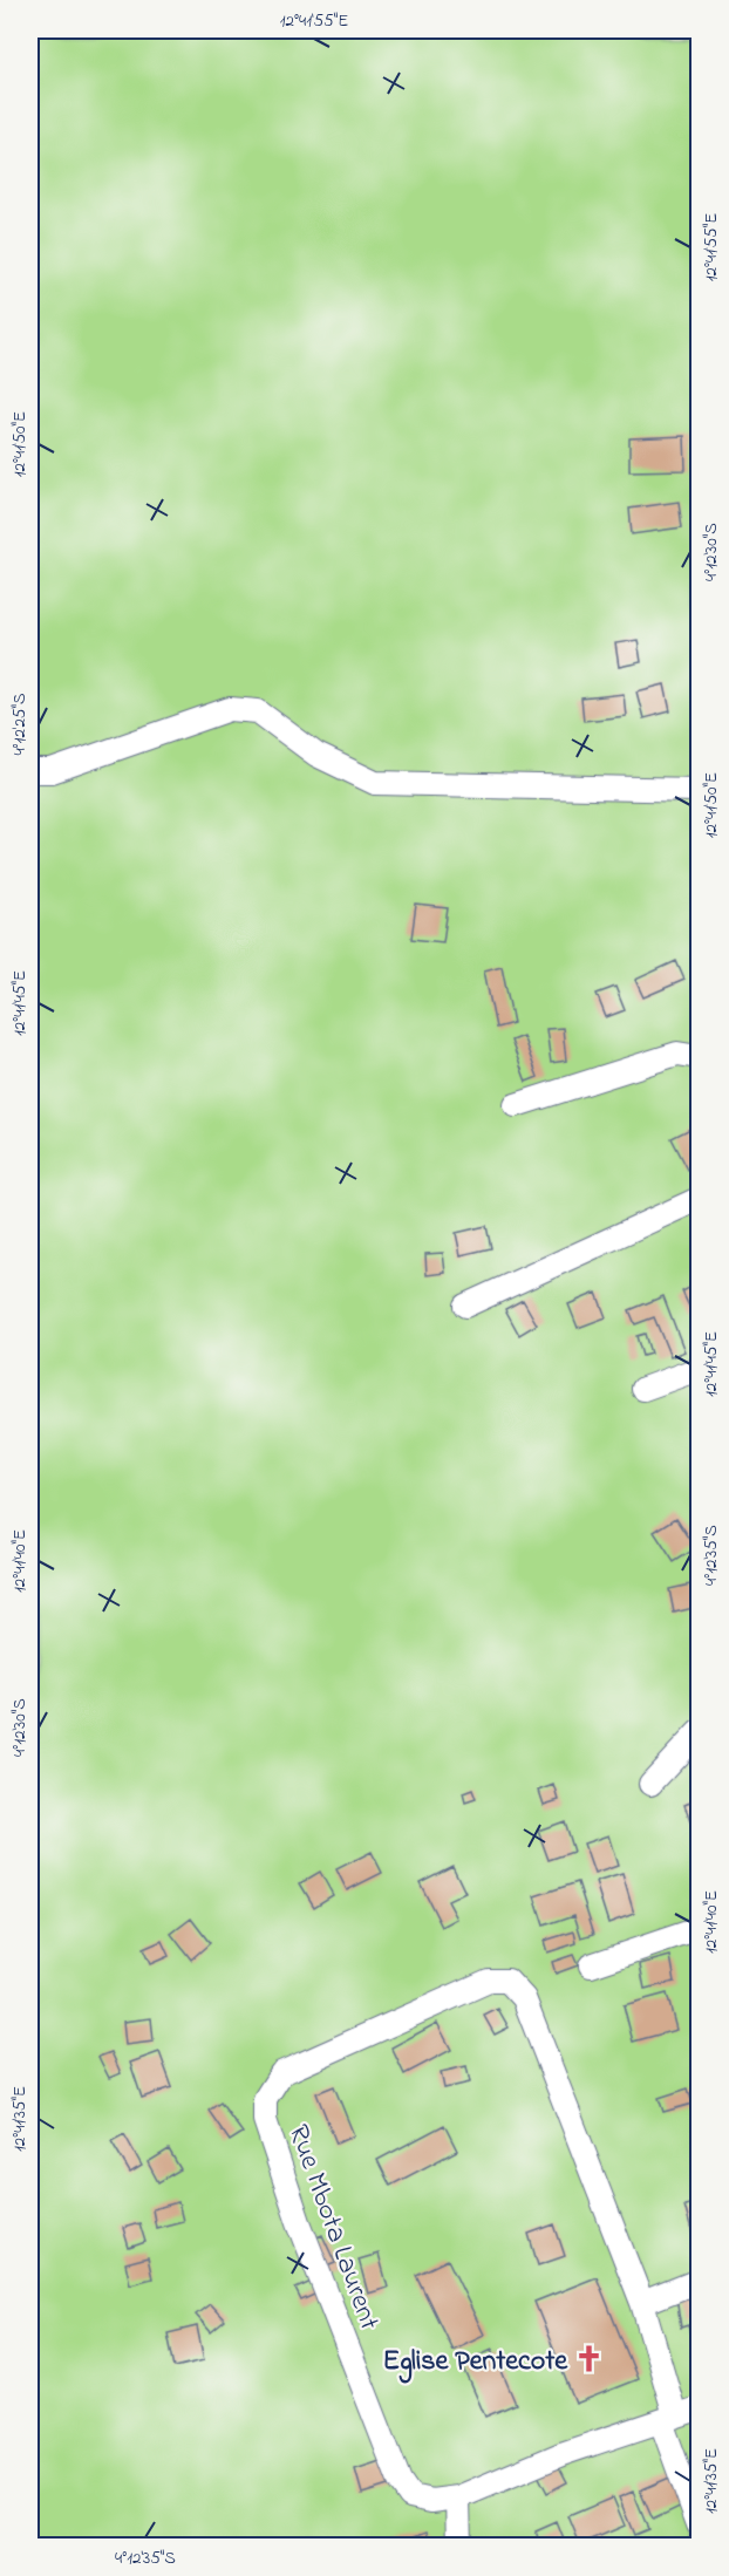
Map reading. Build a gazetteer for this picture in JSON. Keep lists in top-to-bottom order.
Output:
{
  "streets": {
    "street": ["Rue Mbota Laurent"]
  },
  "places": {
    "church": ["Eglise Pentecote"]
  },
  "coordinates": [
    "12°41'55\"E",
    "12°41'50\"E",
    "4°12'30\"S",
    "4°12'25\"S",
    "12°41'45\"E",
    "4°12'35\"S",
    "12°41'40\"E",
    "12°41'35\"E"
  ]
}
